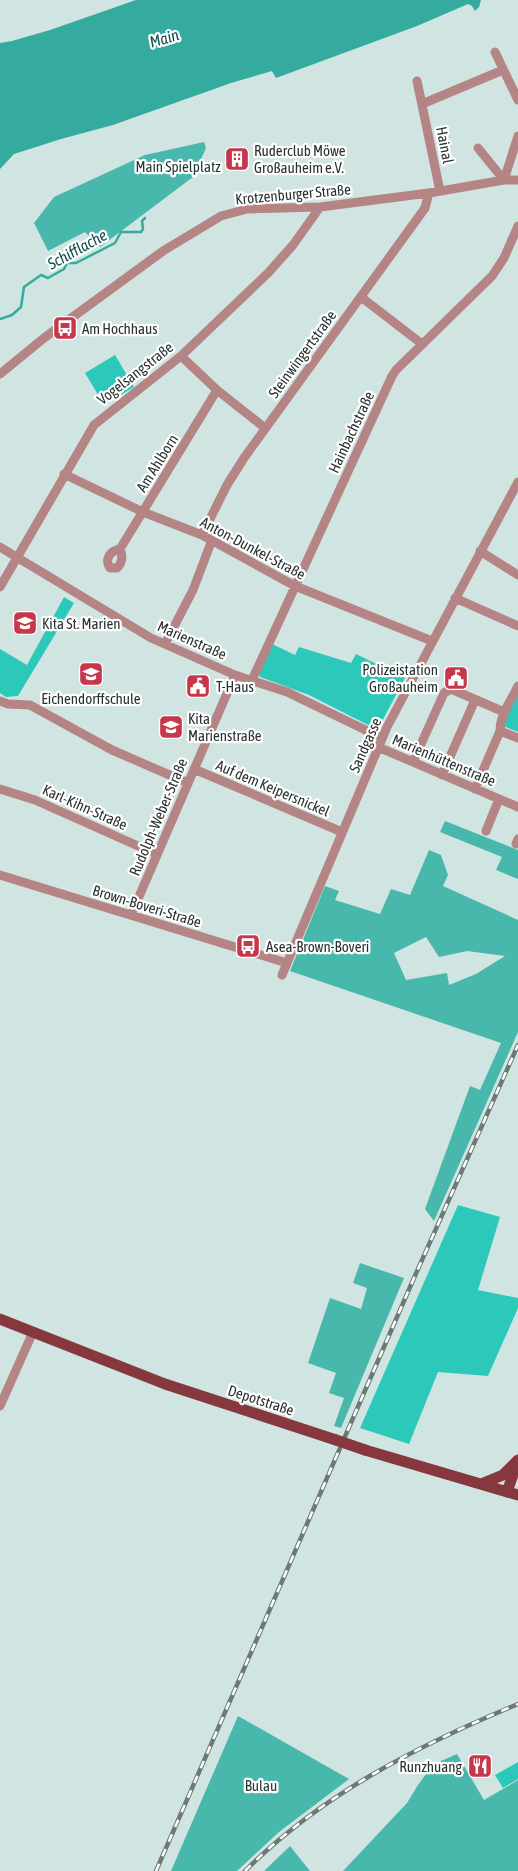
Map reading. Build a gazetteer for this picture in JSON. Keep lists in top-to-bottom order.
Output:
{
  "streets": {
    "main road": ["Depotstraße"],
    "street": [
      "Hainal",
      "Krotzenburger Straße",
      "Steinwingertstraße",
      "Vogelsangstraße",
      "Hainbachstraße",
      "Am Ahlborn",
      "Anton-Dunkel-Straße",
      "Marienstraße",
      "Sandgasse",
      "Marienhüttenstraße",
      "Auf dem Keipersnickel",
      "Karl-Kihn-Straße",
      "Rudolph-Weber-Straße",
      "Brown-Boveri-Straße"
    ]
  },
  "crossings": [
    ["Hainal", "Krotzenburger Straße"],
    ["Krotzenburger Straße", "Steinwingertstraße"],
    ["Krotzenburger Straße", "Vogelsangstraße"],
    ["Steinwingertstraße", "Anton-Dunkel-Straße"],
    ["Vogelsangstraße", "Anton-Dunkel-Straße"],
    ["Vogelsangstraße", "Marienstraße"],
    ["Hainbachstraße", "Anton-Dunkel-Straße"],
    ["Hainbachstraße", "Marienstraße"],
    ["Am Ahlborn", "Anton-Dunkel-Straße"],
    ["Anton-Dunkel-Straße", "Sandgasse"],
    ["Marienstraße", "Sandgasse"],
    ["Marienstraße", "Rudolph-Weber-Straße"],
    ["Sandgasse", "Marienhüttenstraße"],
    ["Sandgasse", "Auf dem Keipersnickel"],
    ["Sandgasse", "Brown-Boveri-Straße"],
    ["Auf dem Keipersnickel", "Rudolph-Weber-Straße"],
    ["Karl-Kihn-Straße", "Rudolph-Weber-Straße"],
    ["Rudolph-Weber-Straße", "Brown-Boveri-Straße"]
  ],
  "water": ["Main", "Schifflache"],
  "parks": ["Main Spielplatz", "Bulau"],
  "places": {
    "building": ["Ruderclub Möwe Großauheim e.V."],
    "bus stop": ["Am Hochhaus", "Asea-Brown-Boveri"],
    "school or university": ["Kita St. Marien", "Eichendorffschule", "Kita Marienstraße"],
    "public building": ["Polizeistation Großauheim", "T-Haus"],
    "restaurant": ["Runzhuang"]
  }
}
